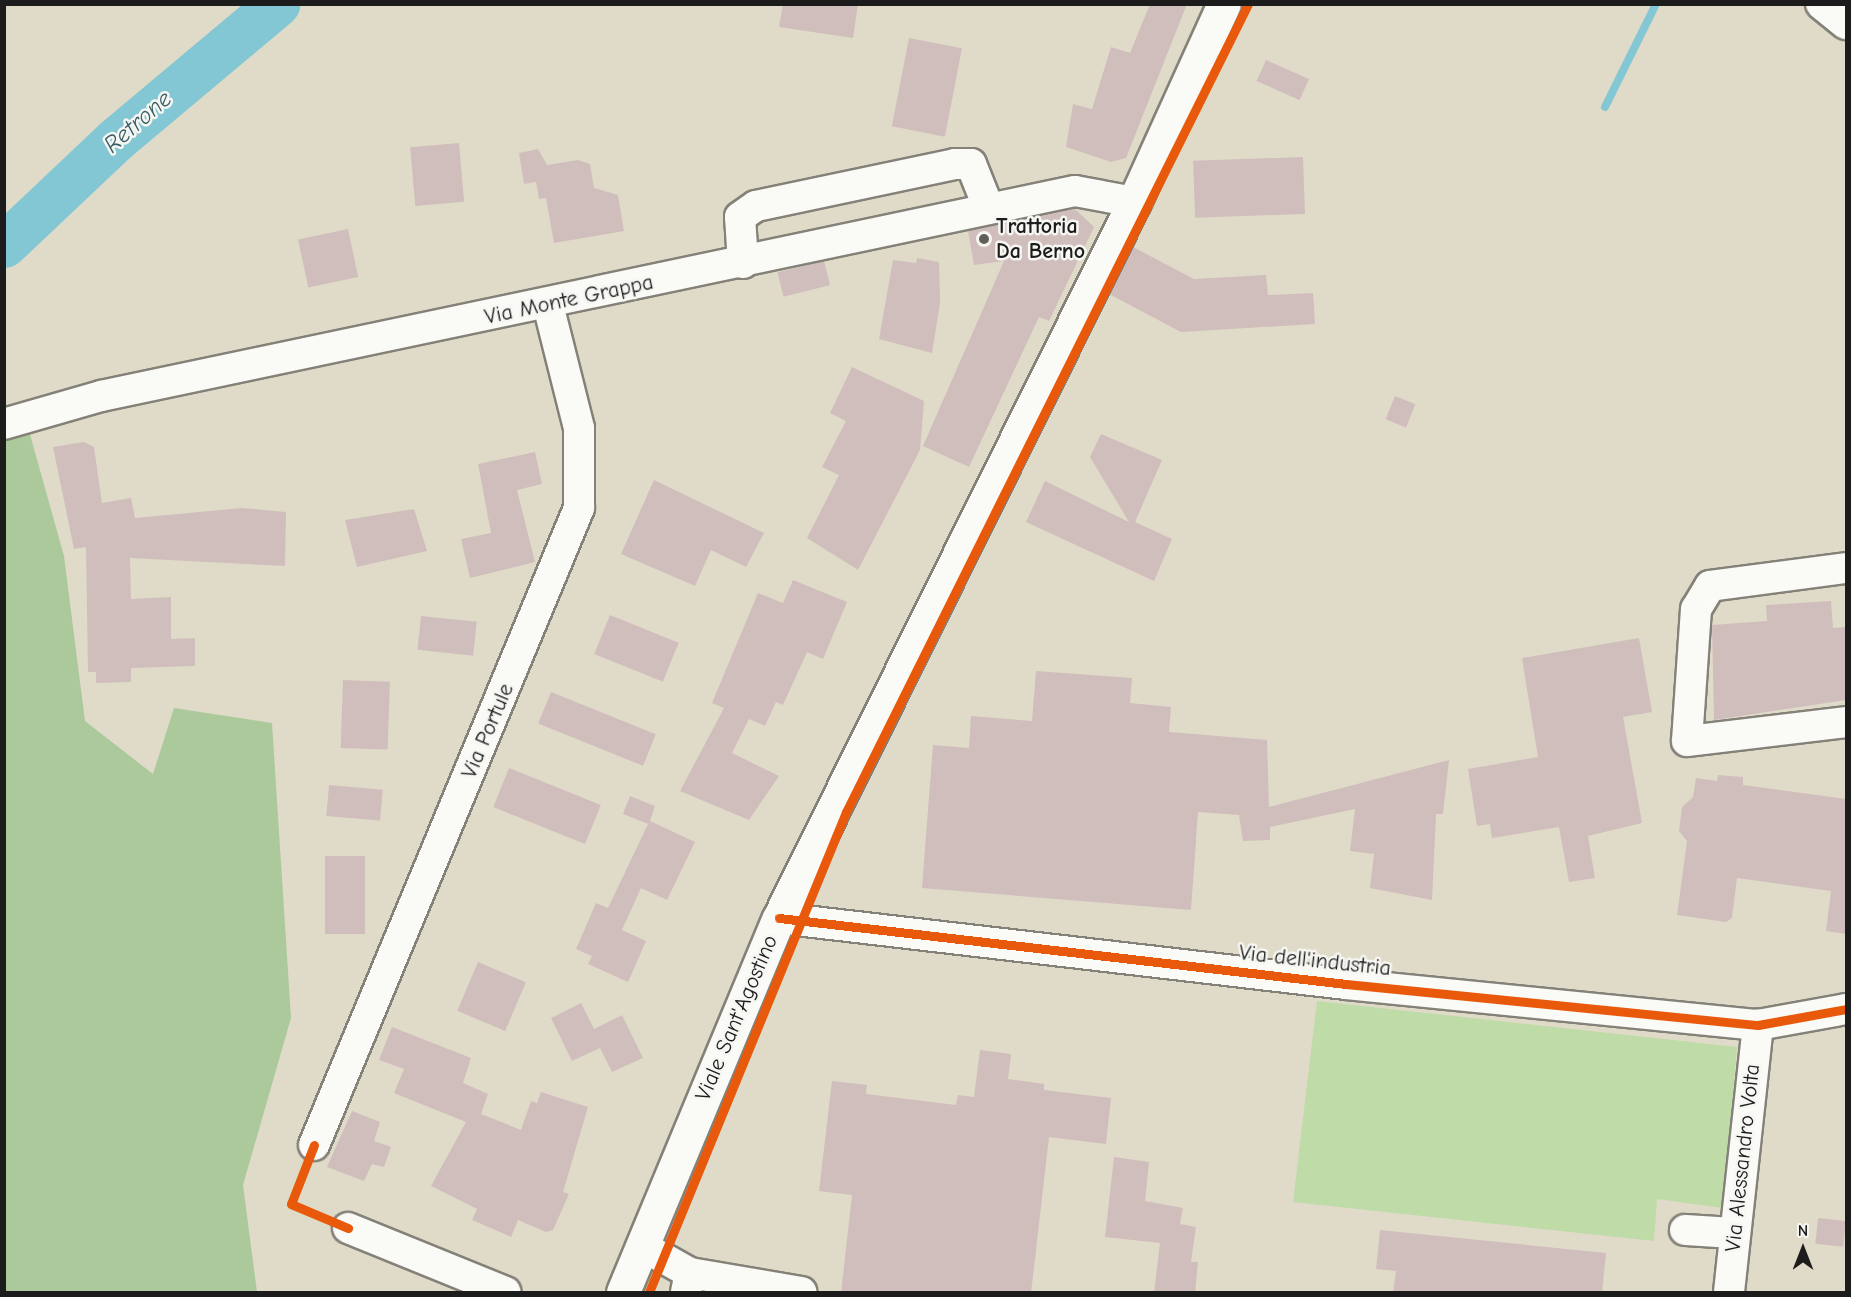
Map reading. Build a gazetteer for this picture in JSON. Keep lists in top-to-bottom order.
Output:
{
  "streets": {
    "main road": ["Viale Sant'Agostino"],
    "street": [
      "Via Monte Grappa",
      "Via Portule",
      "Via dell'industria",
      "Via Alessandro Volta"
    ]
  },
  "crossings": [
    ["Via Monte Grappa", "Via Portule"],
    ["Via Monte Grappa", "Viale Sant'Agostino"],
    ["Via dell'industria", "Viale Sant'Agostino"],
    ["Via dell'industria", "Via Alessandro Volta"]
  ],
  "water": ["Retrone"],
  "places": ["Trattoria Da Berno"],
  "north": "top"
}
